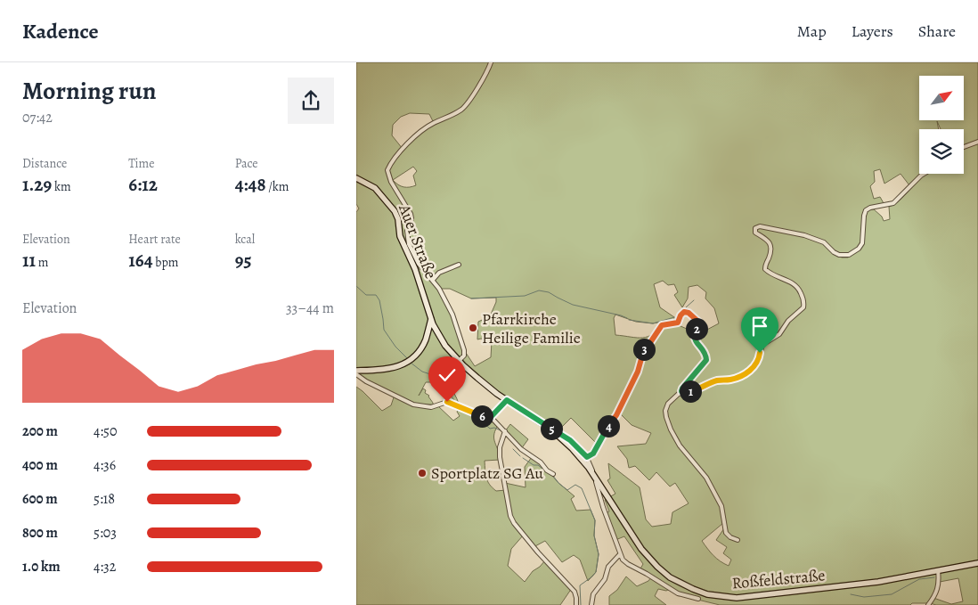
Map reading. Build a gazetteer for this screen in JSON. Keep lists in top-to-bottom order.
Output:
{
  "streets": {
    "main road": ["Auer Straße", "Roßfeldstraße"]
  },
  "crossings": [
    ["Auer Straße", "Roßfeldstraße"]
  ],
  "places": ["Pfarrkirche Heilige Familie", "Sportplatz SG Au"],
  "north": "top right",
  "page": {
    "header": "Kadence",
    "nav": ["Map", "Layers", "Share"],
    "heading": ["Morning run", "07:42"],
    "stats": [
      ["Distance", "1.29 km"],
      ["Time", "6:12"],
      ["Pace", "4:48 /km"],
      ["Elevation", "11 m"],
      ["Heart rate", "164 bpm"],
      ["kcal", "95"]
    ],
    "chart": ["Elevation", "33–44 m"],
    "pins": [
      "2",
      "3",
      "1",
      "6",
      "4",
      "5"
    ],
    "list": [
      {
        "name": "200 m",
        "note": "4:50"
      },
      {
        "name": "400 m",
        "note": "4:36"
      },
      {
        "name": "600 m",
        "note": "5:18"
      },
      {
        "name": "800 m",
        "note": "5:03"
      },
      {
        "name": "1.0 km",
        "note": "4:32"
      }
    ]
  }
}
